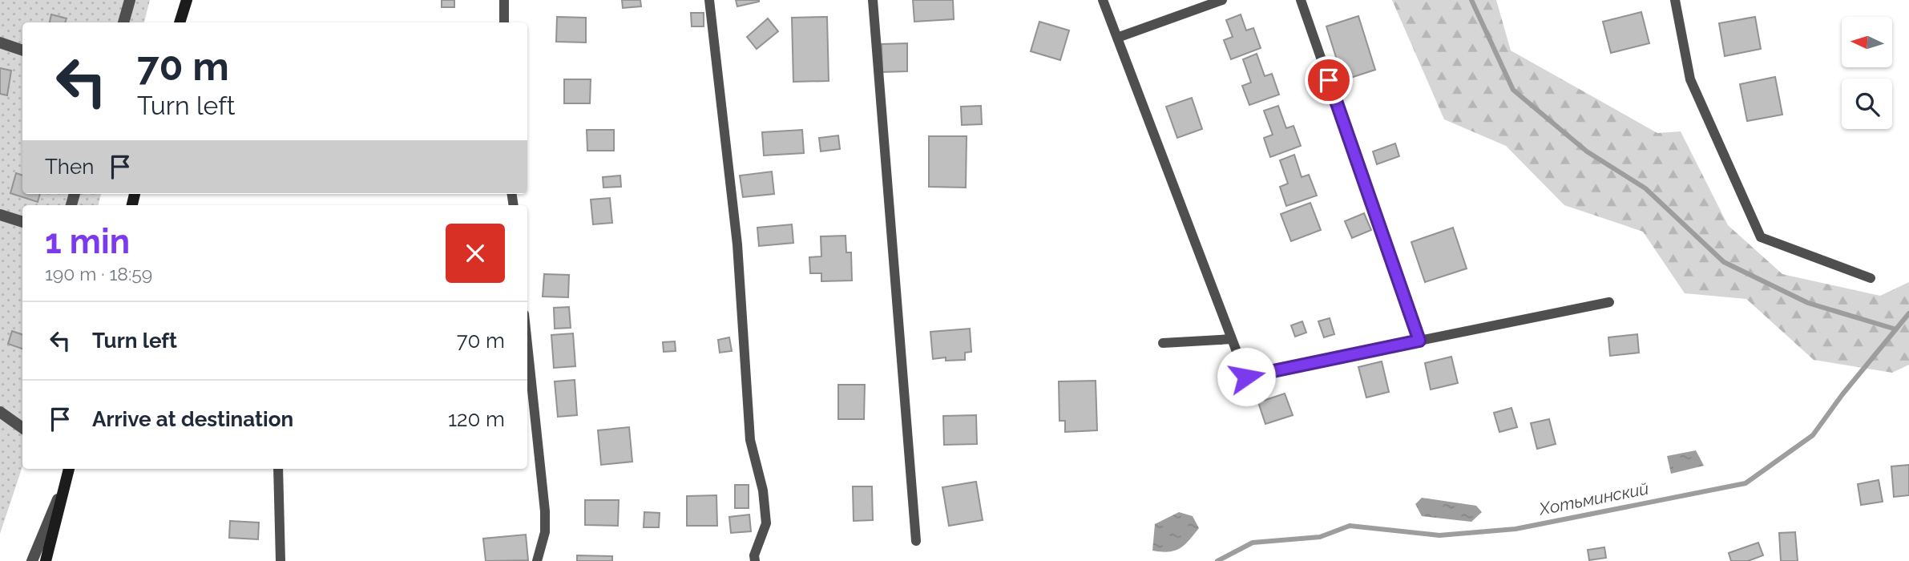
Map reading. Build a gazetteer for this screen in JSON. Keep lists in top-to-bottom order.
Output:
{
  "water": ["Хотьминский"],
  "north": "left",
  "page": {
    "turn": ["70 m", "Turn left"],
    "then": "Then",
    "heading": ["1 min", "190 m · 18:59"],
    "list": [
      {
        "name": "Turn left",
        "value": "70 m"
      },
      {
        "name": "Arrive at destination",
        "value": "120 m"
      }
    ]
  }
}
